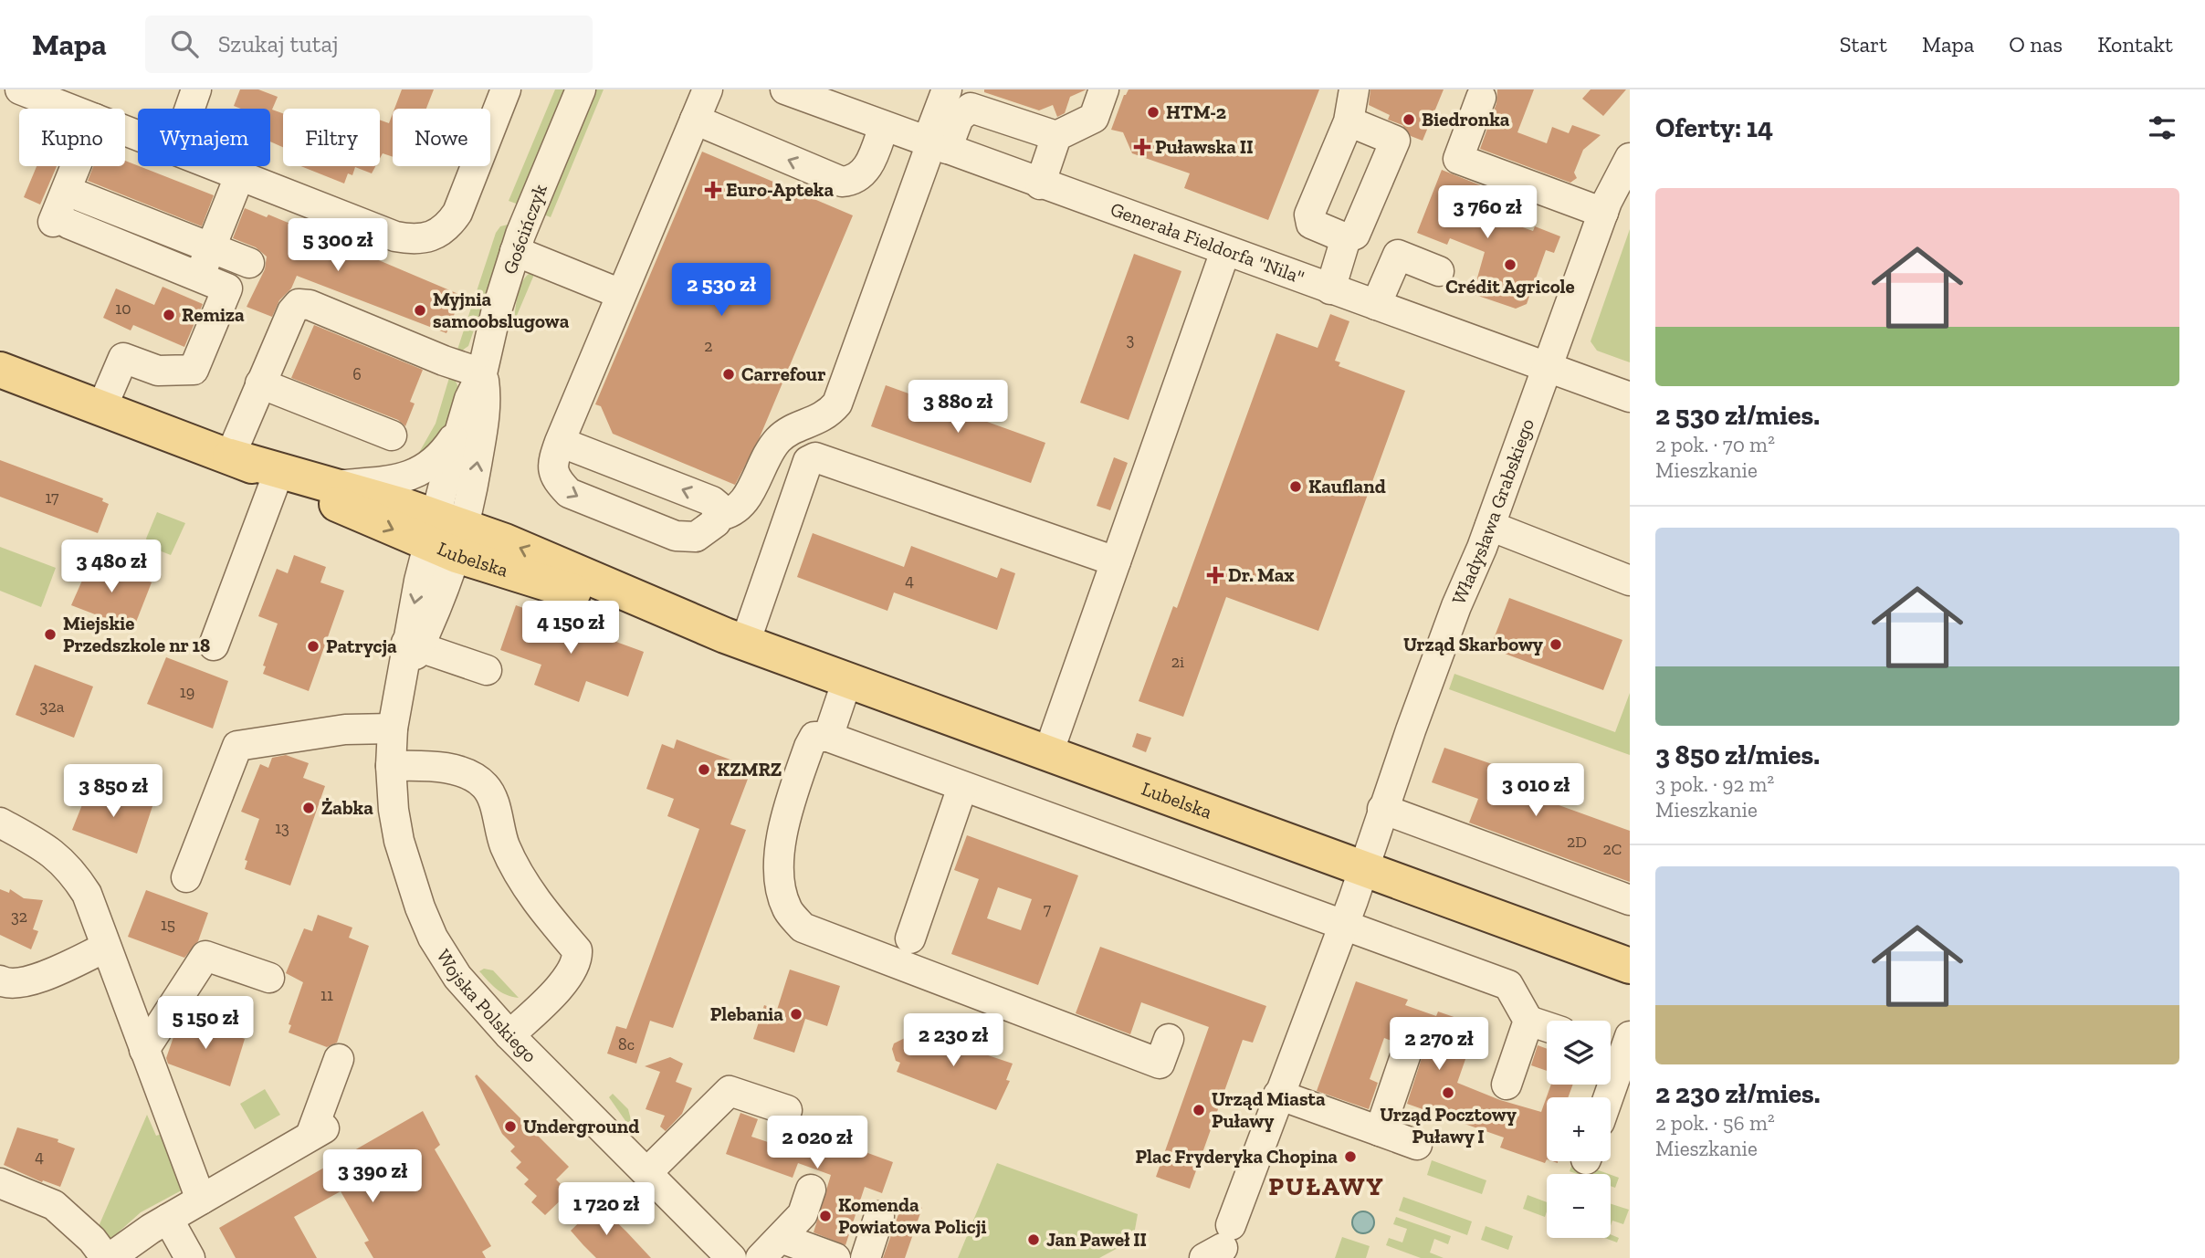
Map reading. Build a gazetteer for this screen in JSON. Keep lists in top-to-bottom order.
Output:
{
  "streets": {
    "main road": ["Lubelska"],
    "street": [
      "Gościńczyk",
      "Generała Fieldorfa \"Nila\"",
      "Władysława Grabskiego",
      "Wojska Polskiego"
    ]
  },
  "crossings": [
    ["Gościńczyk", "Lubelska"],
    ["Gościńczyk", "Wojska Polskiego"],
    ["Generała Fieldorfa \"Nila\"", "Władysława Grabskiego"],
    ["Władysława Grabskiego", "Lubelska"],
    ["Lubelska", "Wojska Polskiego"]
  ],
  "districts": ["PUŁAWY"],
  "places": {
    "other": [
      "HTM-2",
      "Biedronka",
      "Crédit Agricole",
      "Myjnia samoobslugowa",
      "Remiza",
      "Carrefour",
      "Kaufland",
      "Miejskie Przedszkole nr 18",
      "Urząd Skarbowy",
      "Patrycja",
      "KZMRZ",
      "Żabka",
      "Plebania",
      "Urząd Pocztowy Puławy I",
      "Urząd Miasta Puławy",
      "Underground",
      "Plac Fryderyka Chopina",
      "Komenda Powiatowa Policji",
      "Jan Paweł II"
    ],
    "health": ["Puławska II", "Euro-Apteka", "Dr. Max"]
  },
  "house_numbers": [
    "10",
    "3",
    "2",
    "6",
    "17",
    "4",
    "2i",
    "19",
    "32a",
    "13",
    "2D",
    "2C",
    "7",
    "32",
    "15",
    "11",
    "8c",
    "4"
  ],
  "page": {
    "header": "Mapa",
    "search": "Szukaj tutaj",
    "nav": [
      "Start",
      "Mapa",
      "O nas",
      "Kontakt"
    ],
    "heading": "Oferty: 14",
    "chip": [
      "Kupno",
      "Wynajem",
      "Filtry",
      "Nowe"
    ],
    "list": [
      {
        "name": "2 530 zł/mies.",
        "note": "2 pok. · 70 m² · Mieszkanie"
      },
      {
        "name": "3 850 zł/mies.",
        "note": "3 pok. · 92 m² · Mieszkanie"
      },
      {
        "name": "2 230 zł/mies.",
        "note": "2 pok. · 56 m² · Mieszkanie"
      }
    ],
    "price": [
      "3 760 zł",
      "5 300 zł",
      "2 530 zł",
      "3 880 zł",
      "3 480 zł",
      "4 150 zł",
      "3 010 zł",
      "3 850 zł",
      "5 150 zł",
      "2 230 zł",
      "2 270 zł",
      "2 020 zł",
      "3 390 zł",
      "1 720 zł"
    ],
    "map_buttons": ["+", "−"]
  }
}
